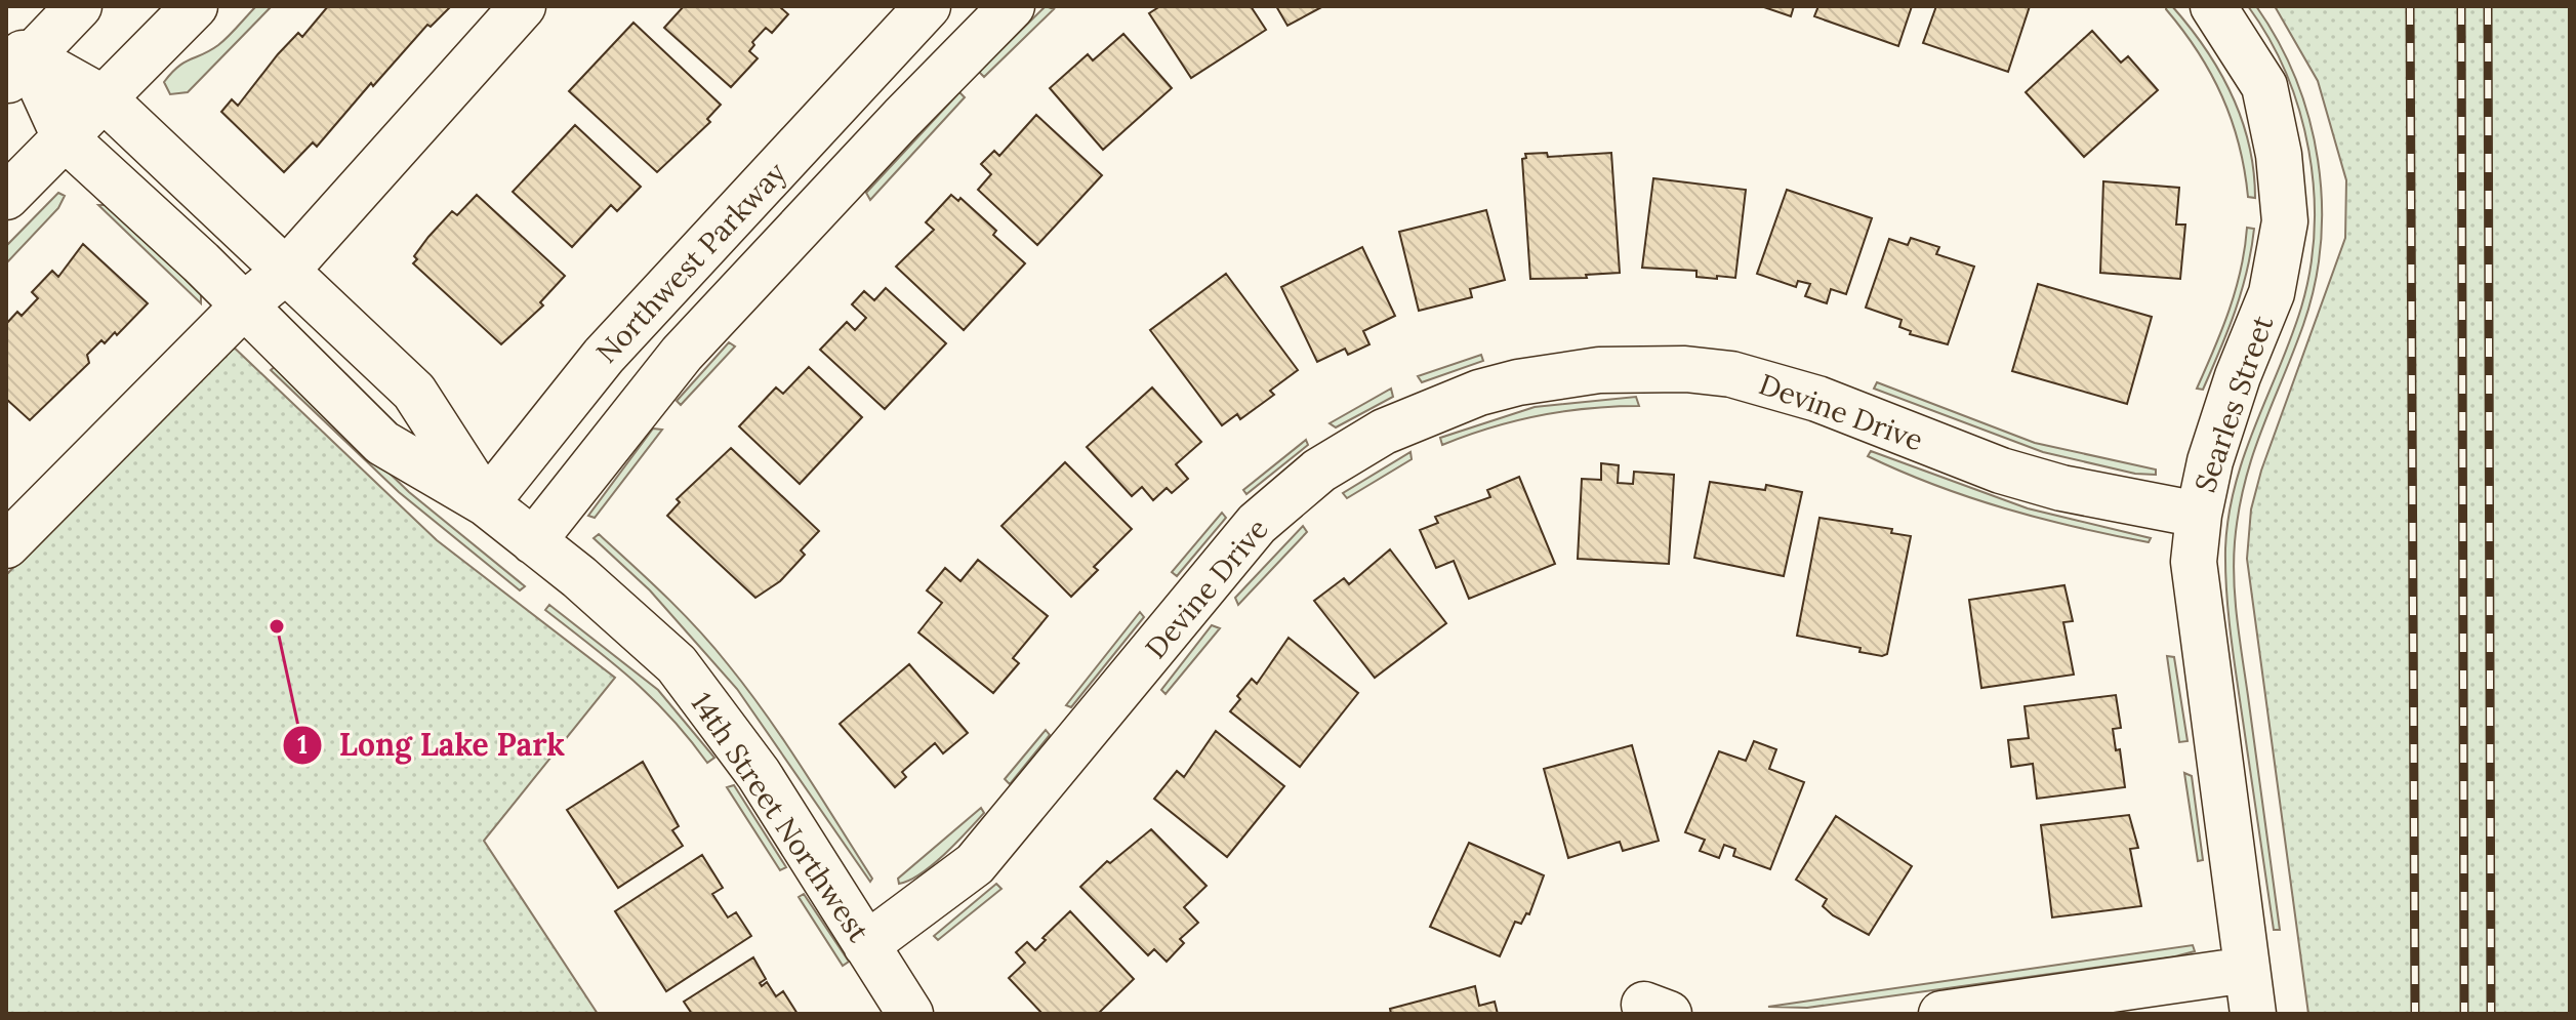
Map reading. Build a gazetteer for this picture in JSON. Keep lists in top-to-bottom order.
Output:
{
  "streets": {
    "street": [
      "Northwest Parkway",
      "Searles Street",
      "Devine Drive",
      "14th Street Northwest"
    ]
  },
  "crossings": [
    ["Northwest Parkway", "14th Street Northwest"],
    ["Searles Street", "Devine Drive"],
    ["Devine Drive", "14th Street Northwest"]
  ],
  "places": ["Long Lake Park"]
}
